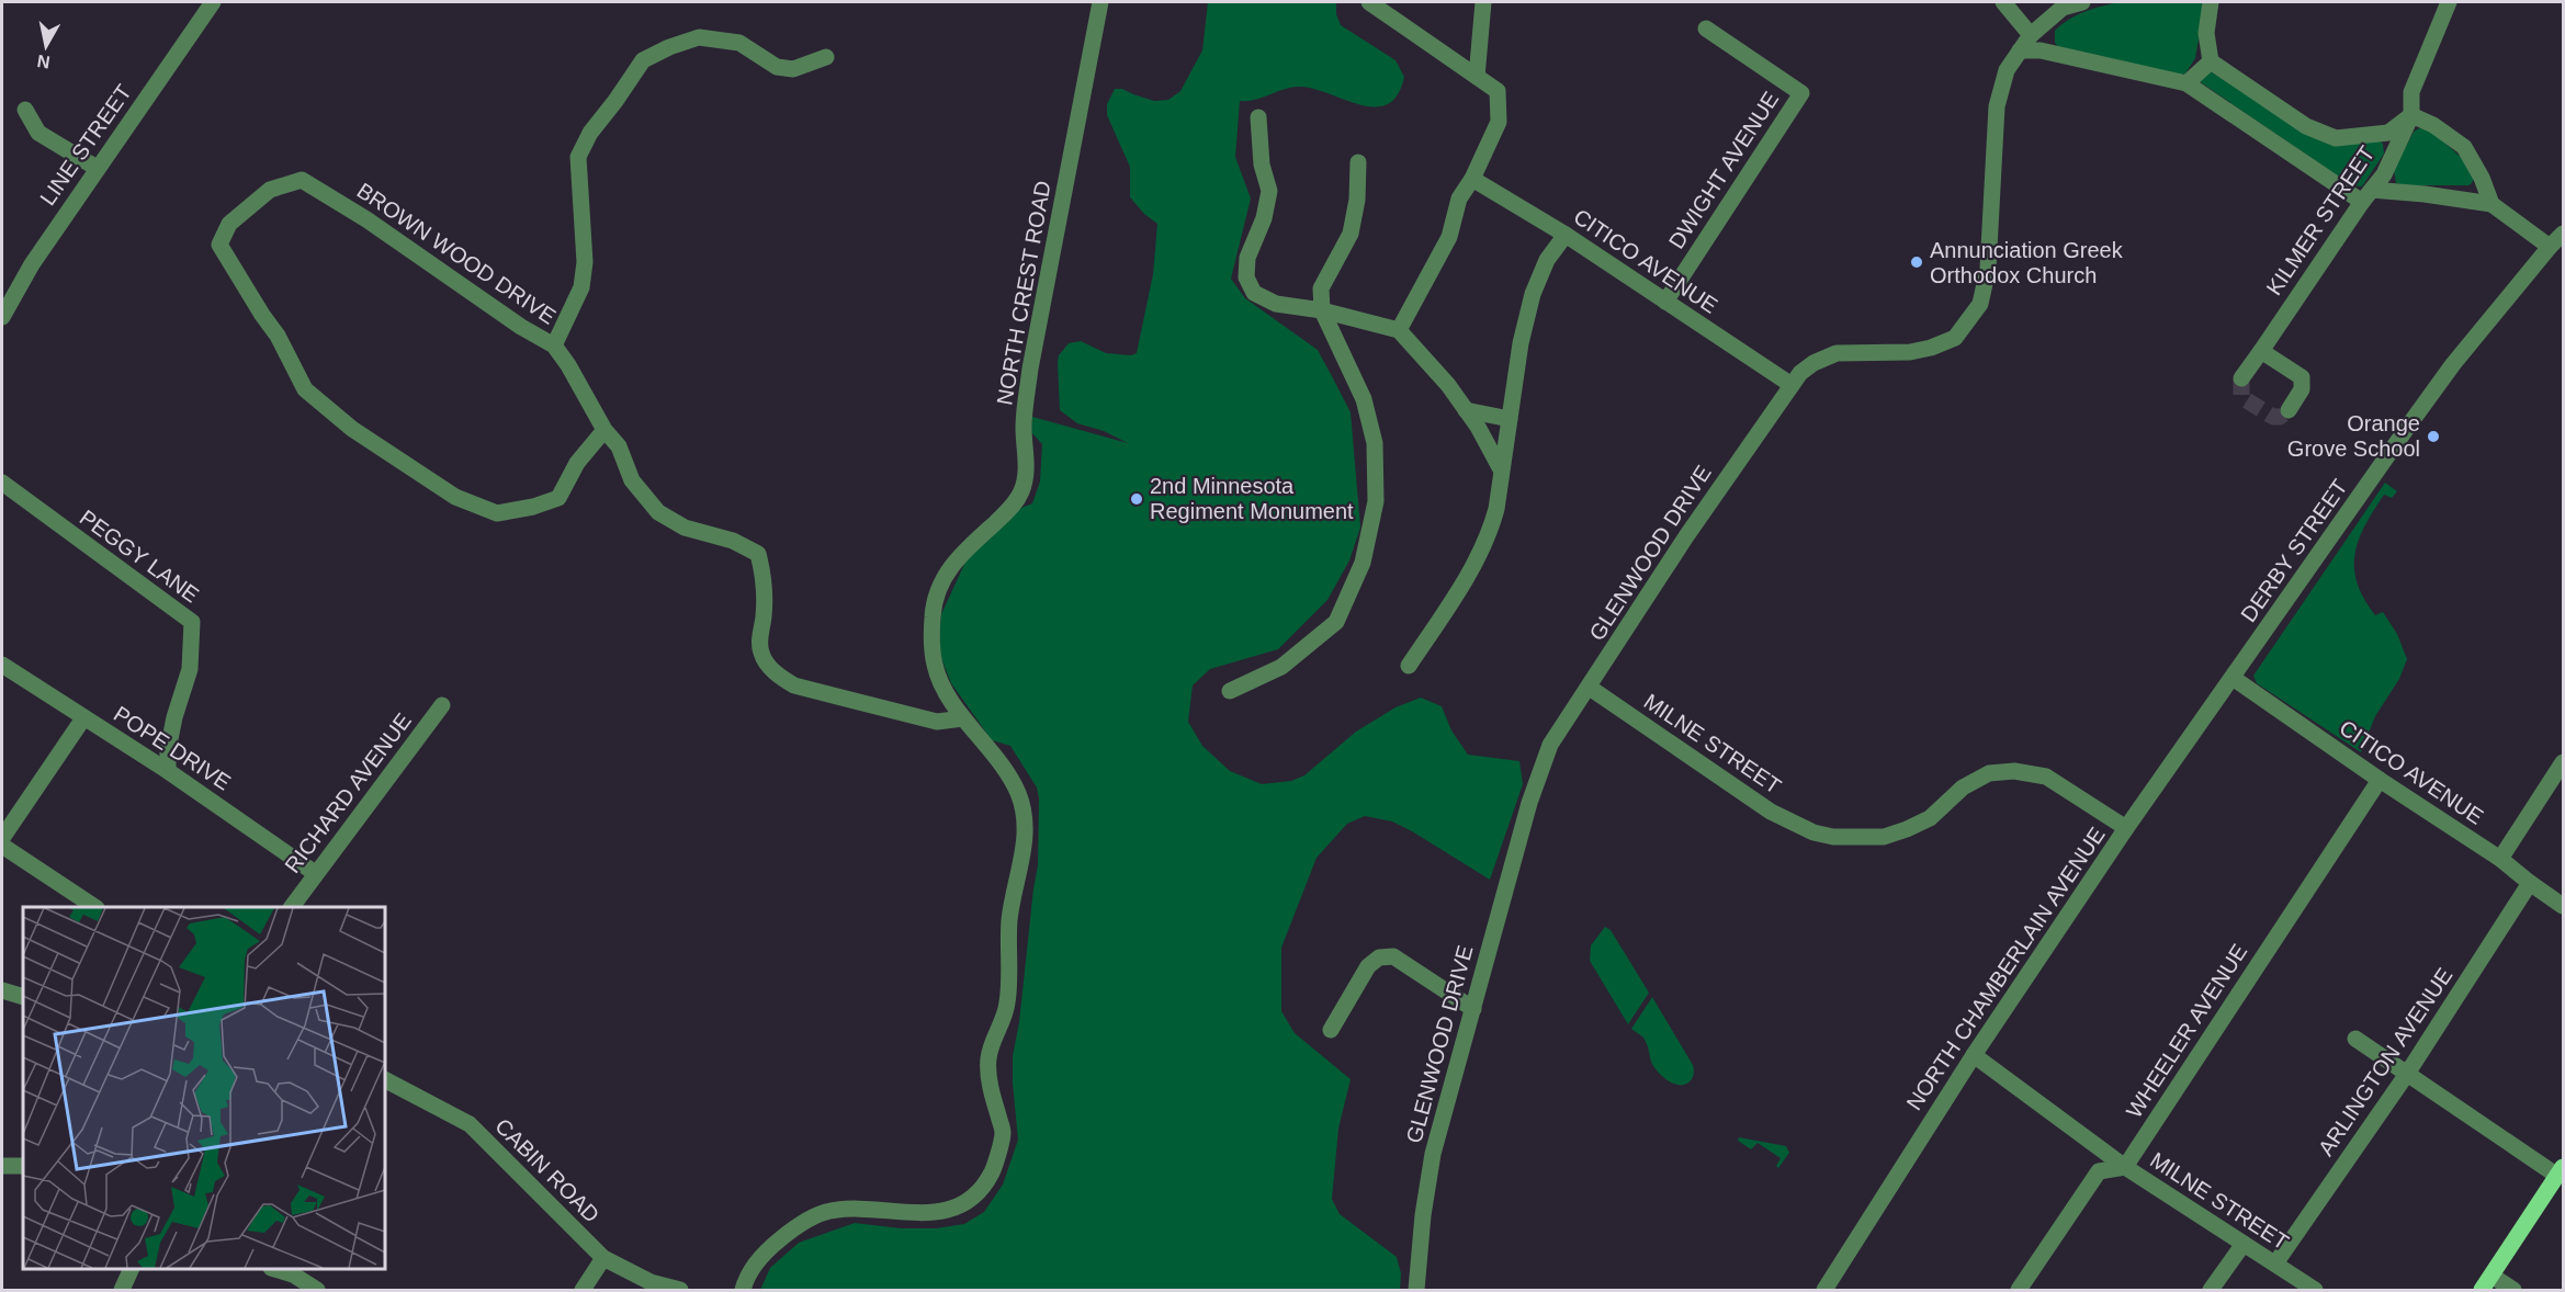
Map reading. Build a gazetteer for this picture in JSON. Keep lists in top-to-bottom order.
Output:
{
  "streets": {
    "street": [
      "LINE STREET",
      "DWIGHT AVENUE",
      "KILMER STREET",
      "BROWN WOOD DRIVE",
      "CITICO AVENUE",
      "NORTH CREST ROAD",
      "DERBY STREET",
      "GLENWOOD DRIVE",
      "PEGGY LANE",
      "MILNE STREET",
      "POPE DRIVE",
      "RICHARD AVENUE",
      "NORTH CHAMBERLAIN AVENUE",
      "WHEELER AVENUE",
      "ARLINGTON AVENUE",
      "CABIN ROAD"
    ]
  },
  "crossings": [
    ["DWIGHT AVENUE", "CITICO AVENUE"],
    ["BROWN WOOD DRIVE", "NORTH CREST ROAD"],
    ["CITICO AVENUE", "DERBY STREET"],
    ["CITICO AVENUE", "GLENWOOD DRIVE"],
    ["CITICO AVENUE", "NORTH CHAMBERLAIN AVENUE"],
    ["CITICO AVENUE", "WHEELER AVENUE"],
    ["CITICO AVENUE", "ARLINGTON AVENUE"],
    ["DERBY STREET", "NORTH CHAMBERLAIN AVENUE"],
    ["GLENWOOD DRIVE", "MILNE STREET"],
    ["PEGGY LANE", "POPE DRIVE"],
    ["MILNE STREET", "NORTH CHAMBERLAIN AVENUE"],
    ["MILNE STREET", "WHEELER AVENUE"],
    ["MILNE STREET", "ARLINGTON AVENUE"],
    ["POPE DRIVE", "RICHARD AVENUE"]
  ],
  "places": ["Annunciation Greek Orthodox Church", "Orange Grove School", "2nd Minnesota Regiment Monument"],
  "north": "bottom"
}
